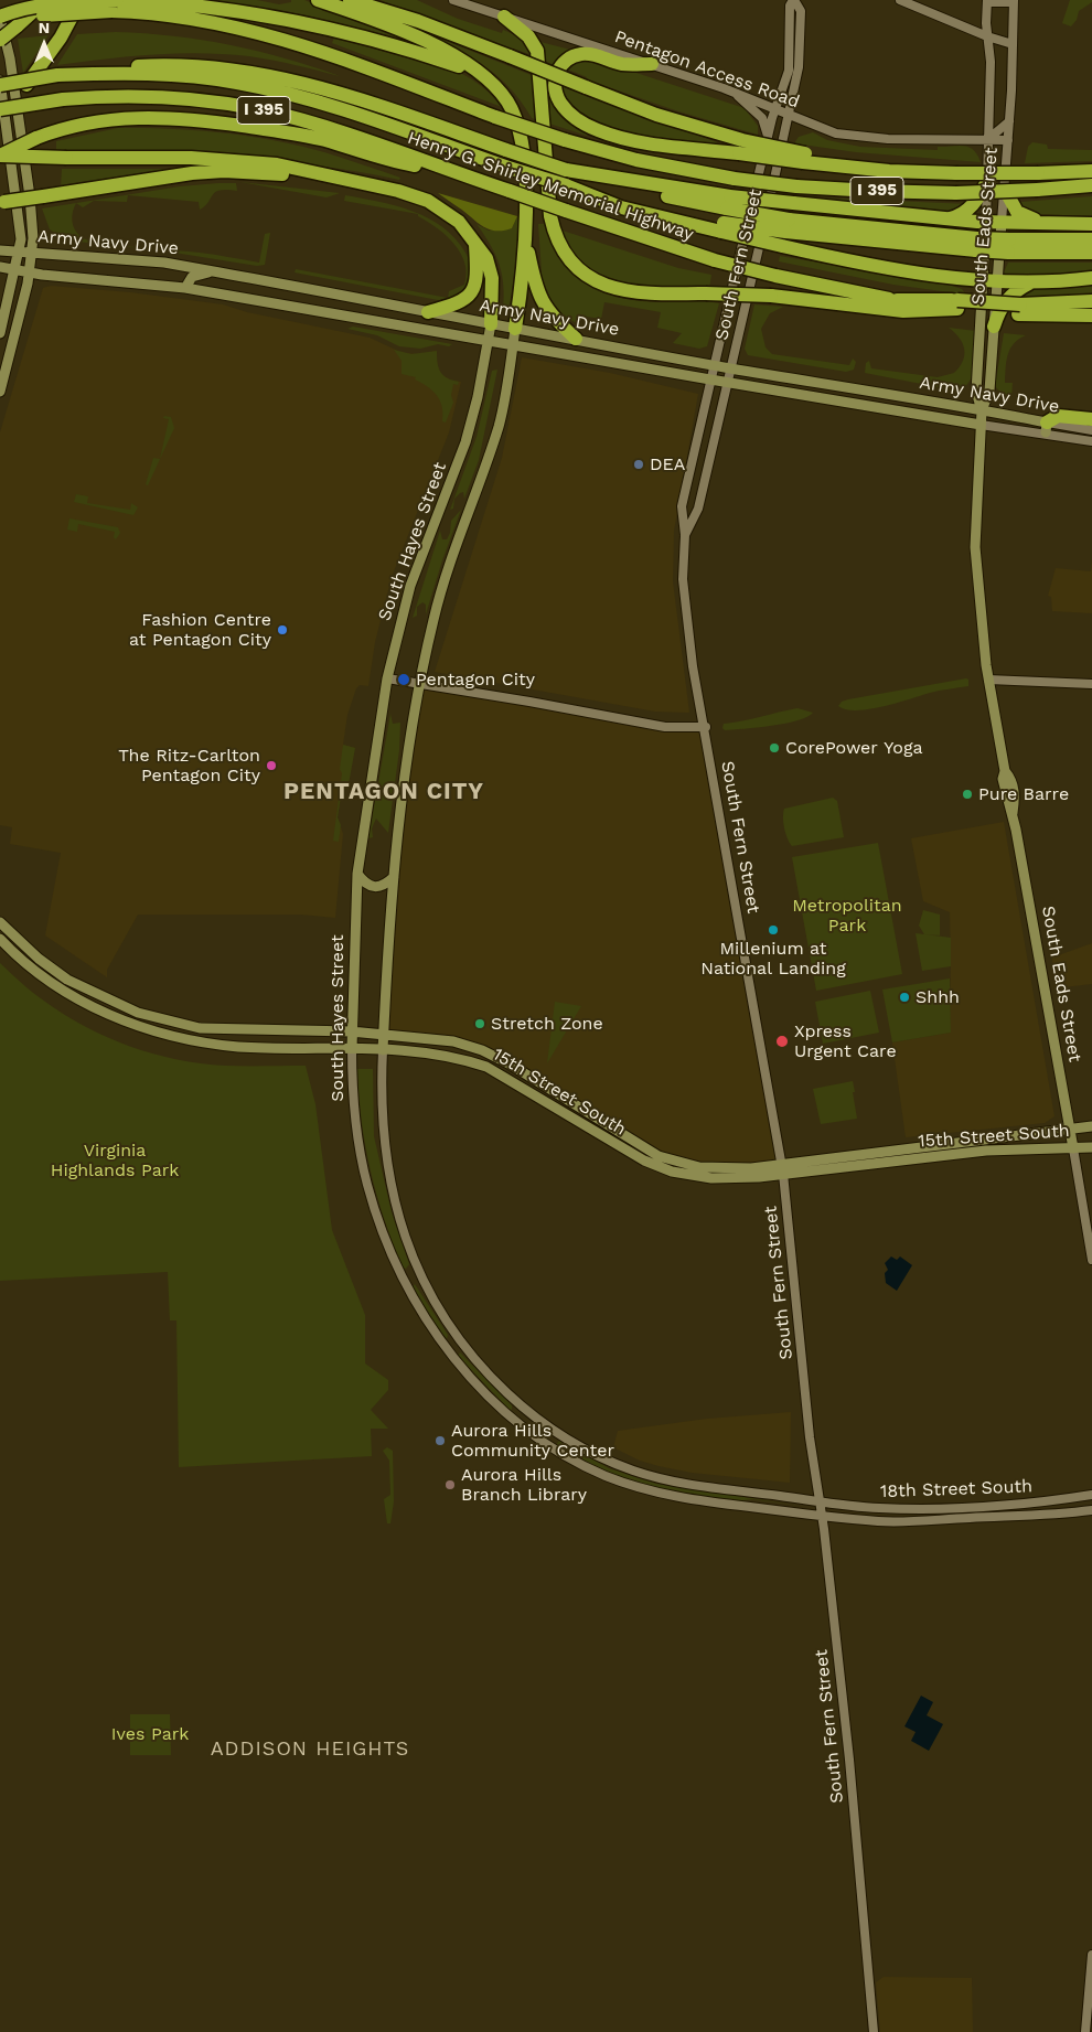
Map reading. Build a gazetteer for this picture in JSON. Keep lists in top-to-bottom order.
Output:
{
  "streets": {
    "highway": ["I 395", "Henry G. Shirley Memorial Highway"],
    "main road": [
      "South Eads Street",
      "Army Navy Drive",
      "South Hayes Street",
      "15th Street South"
    ],
    "street": ["Pentagon Access Road", "South Fern Street", "18th Street South"]
  },
  "crossings": [
    ["Pentagon Access Road", "South Eads Street"],
    ["Pentagon Access Road", "South Fern Street"],
    ["South Eads Street", "Army Navy Drive"],
    ["South Eads Street", "15th Street South"],
    ["Army Navy Drive", "South Fern Street"],
    ["Army Navy Drive", "South Hayes Street"],
    ["South Fern Street", "South Hayes Street"],
    ["South Fern Street", "15th Street South"],
    ["South Fern Street", "18th Street South"],
    ["South Hayes Street", "15th Street South"],
    ["South Hayes Street", "18th Street South"]
  ],
  "districts": ["PENTAGON CITY", "ADDISON HEIGHTS"],
  "parks": ["Metropolitan Park", "Virginia Highlands Park", "Ives Park"],
  "places": [
    "DEA",
    "Fashion Centre at Pentagon City",
    "Pentagon City",
    "CorePower Yoga",
    "The Ritz-Carlton Pentagon City",
    "Pure Barre",
    "Millenium at National Landing",
    "Shhh",
    "Stretch Zone",
    "Xpress Urgent Care",
    "Aurora Hills Community Center",
    "Aurora Hills Branch Library"
  ],
  "north": "top"
}
